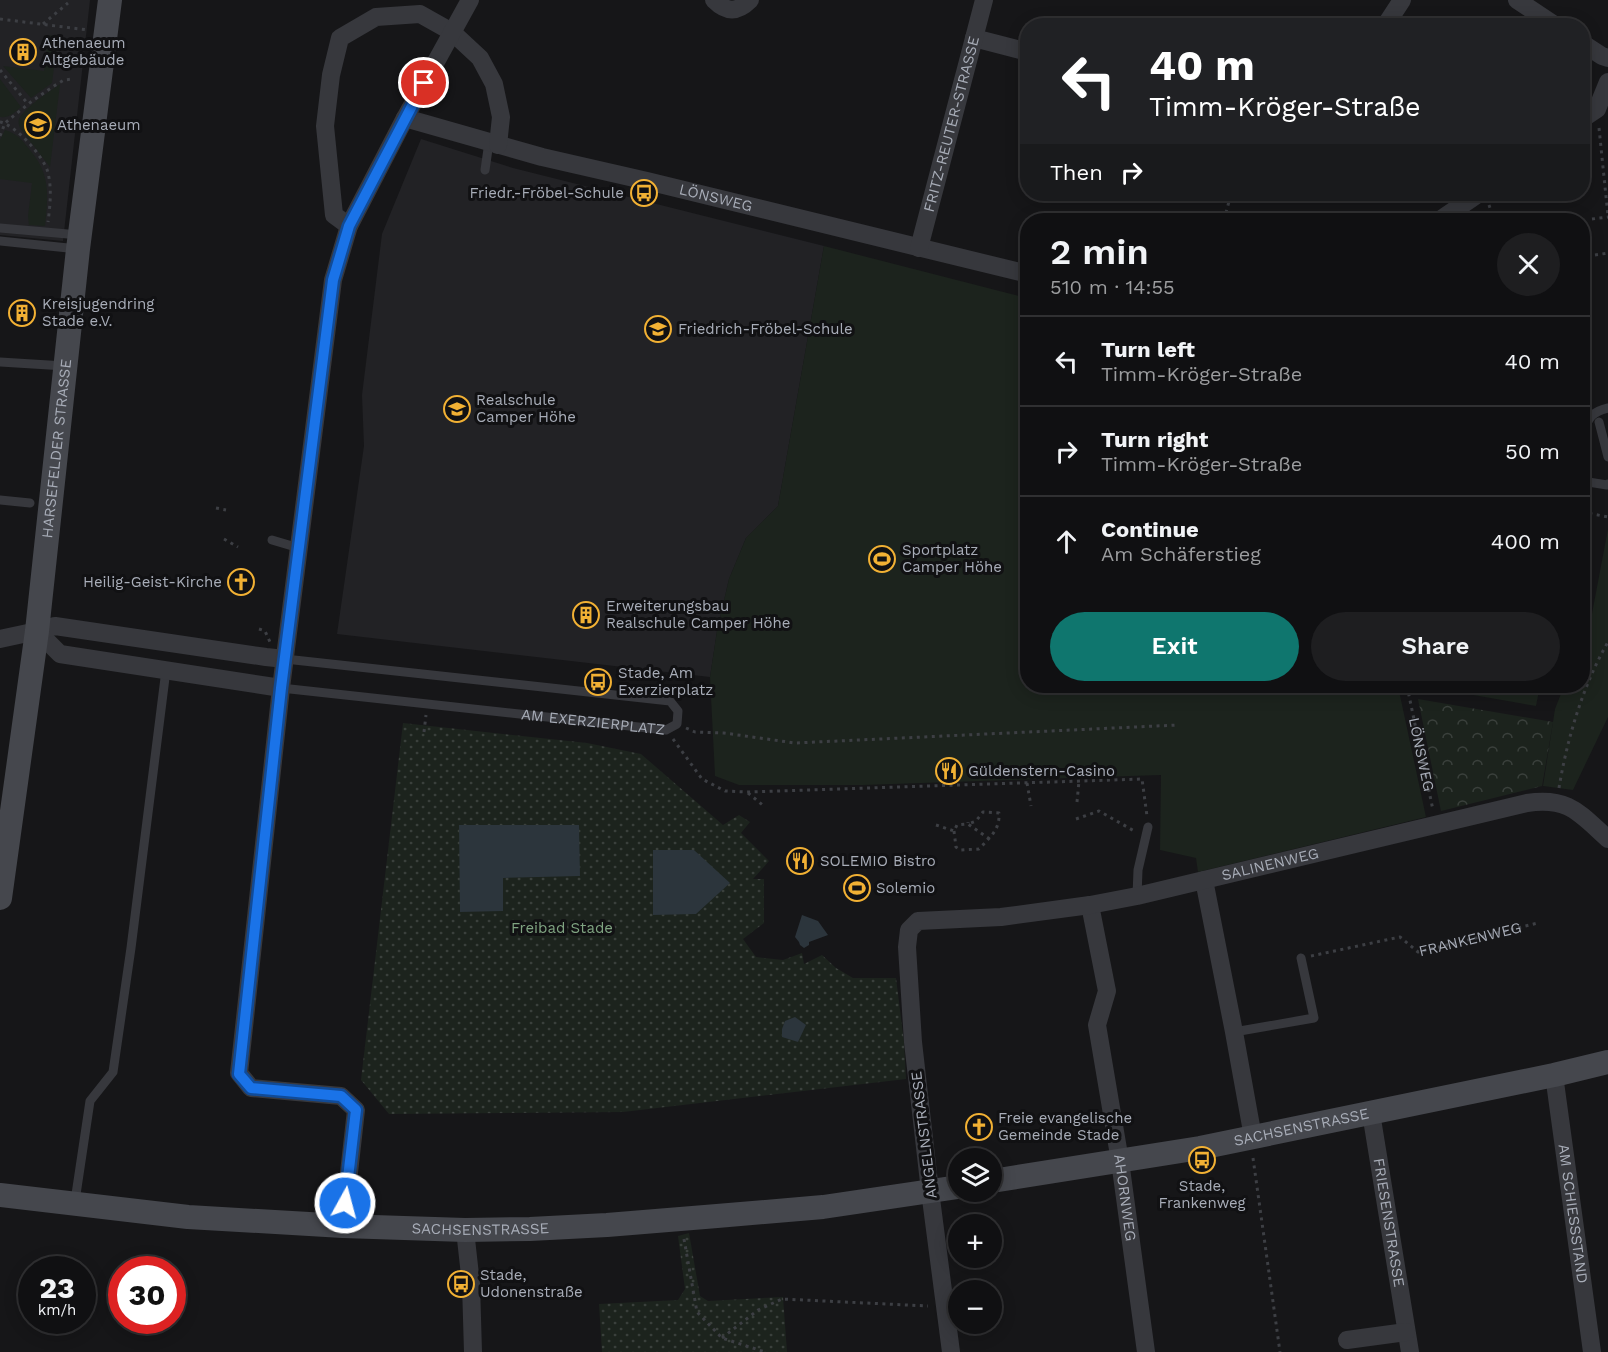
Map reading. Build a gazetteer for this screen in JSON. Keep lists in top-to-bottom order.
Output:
{
  "streets": {
    "street": [
      "FRITZ-REUTER-STRASSE",
      "LÖNSWEG",
      "HARSEFELDER STRASSE",
      "AM EXERZIERPLATZ",
      "SALINENWEG",
      "SACHSENSTRASSE",
      "ANGELNSTRASSE",
      "AHORNWEG",
      "AM SCHIESSSTAND",
      "FRIESENSTRASSE"
    ],
    "path": ["FRANKENWEG"]
  },
  "crossings": [
    ["FRITZ-REUTER-STRASSE", "LÖNSWEG"],
    ["LÖNSWEG", "SALINENWEG"],
    ["HARSEFELDER STRASSE", "AM EXERZIERPLATZ"],
    ["SALINENWEG", "ANGELNSTRASSE"],
    ["SALINENWEG", "AHORNWEG"],
    ["SACHSENSTRASSE", "ANGELNSTRASSE"],
    ["SACHSENSTRASSE", "AHORNWEG"],
    ["SACHSENSTRASSE", "AM SCHIESSSTAND"],
    ["SACHSENSTRASSE", "FRIESENSTRASSE"]
  ],
  "parks": ["Freibad Stade"],
  "places": {
    "building": ["Athenaeum Altgebäude", "Kreisjugendring Stade e.V.", "Erweiterungsbau Realschule Camper Höhe"],
    "school or university": ["Athenaeum", "Friedrich-Fröbel-Schule", "Realschule Camper Höhe"],
    "bus stop": [
      "Friedr.-Fröbel-Schule",
      "Stade, Am Exerzierplatz",
      "Stade, Frankenweg",
      "Stade, Udonenstraße"
    ],
    "sports": ["Sportplatz Camper Höhe", "Solemio"],
    "church": ["Heilig-Geist-Kirche", "Freie evangelische Gemeinde Stade"],
    "restaurant": ["Güldenstern-Casino", "SOLEMIO Bistro"]
  },
  "page": {
    "turn": ["40 m", "Timm-Kröger-Straße"],
    "then": "Then",
    "heading": ["2 min", "510 m · 14:55"],
    "list": [
      {
        "name": "Turn left",
        "note": "Timm-Kröger-Straße",
        "value": "40 m"
      },
      {
        "name": "Turn right",
        "note": "Timm-Kröger-Straße",
        "value": "50 m"
      },
      {
        "name": "Continue",
        "note": "Am Schäferstieg",
        "value": "400 m"
      }
    ],
    "buttons": ["Exit", "Share"],
    "map_buttons": ["+", "−"],
    "speed": "23 km/h",
    "limit": "30"
  }
}
